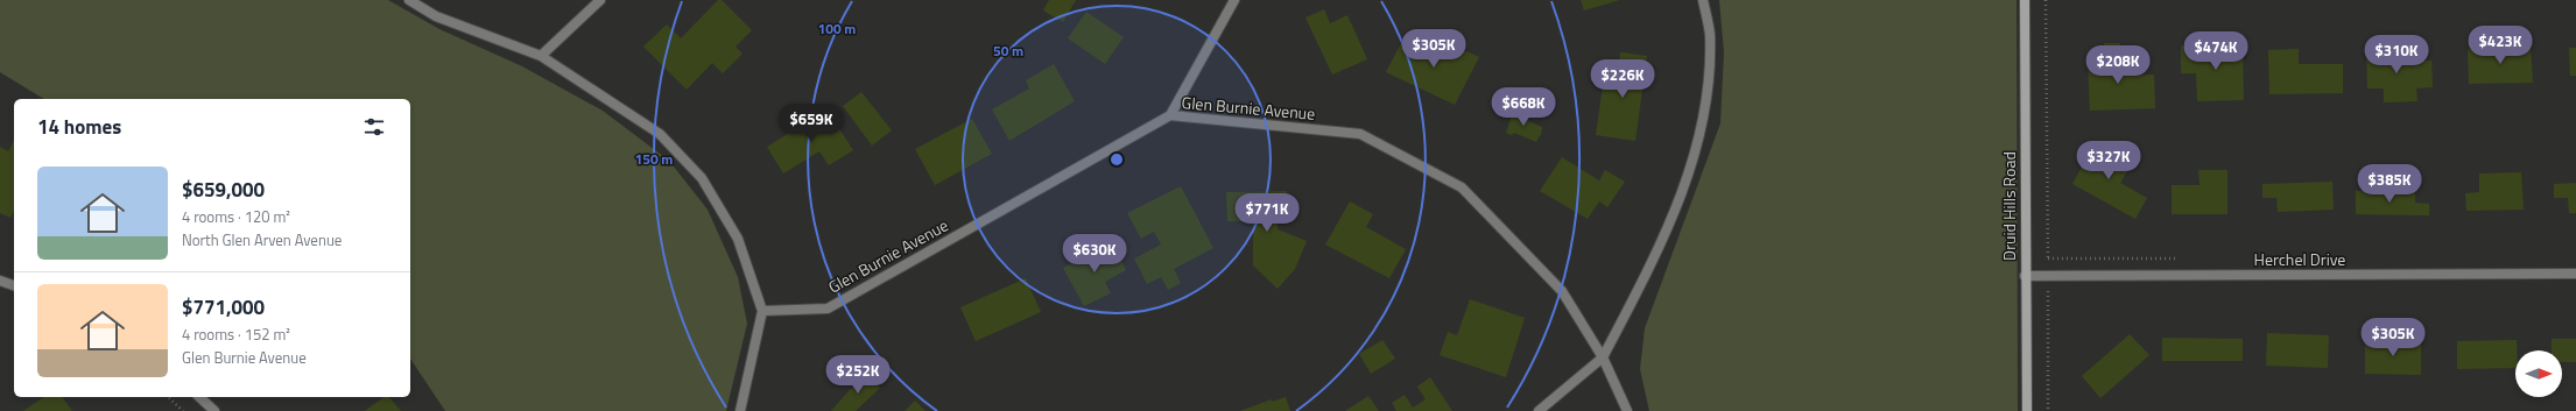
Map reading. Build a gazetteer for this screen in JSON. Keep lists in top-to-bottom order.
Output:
{
  "streets": {
    "street": ["Glen Burnie Avenue", "Druid Hills Road", "Herchel Drive"]
  },
  "crossings": [
    ["Druid Hills Road", "Herchel Drive"]
  ],
  "north": "right",
  "page": {
    "price": [
      "$423K",
      "$305K",
      "$474K",
      "$310K",
      "$208K",
      "$226K",
      "$668K",
      "$659K",
      "$327K",
      "$385K",
      "$771K",
      "$630K",
      "$305K",
      "$252K"
    ],
    "heading": "14 homes",
    "list": [
      {
        "name": "$659,000",
        "note": "4 rooms · 120 m² · North Glen Arven Avenue"
      },
      {
        "name": "$771,000",
        "note": "4 rooms · 152 m² · Glen Burnie Avenue"
      }
    ]
  },
  "rings": ["100 m", "50 m", "150 m"]
}
